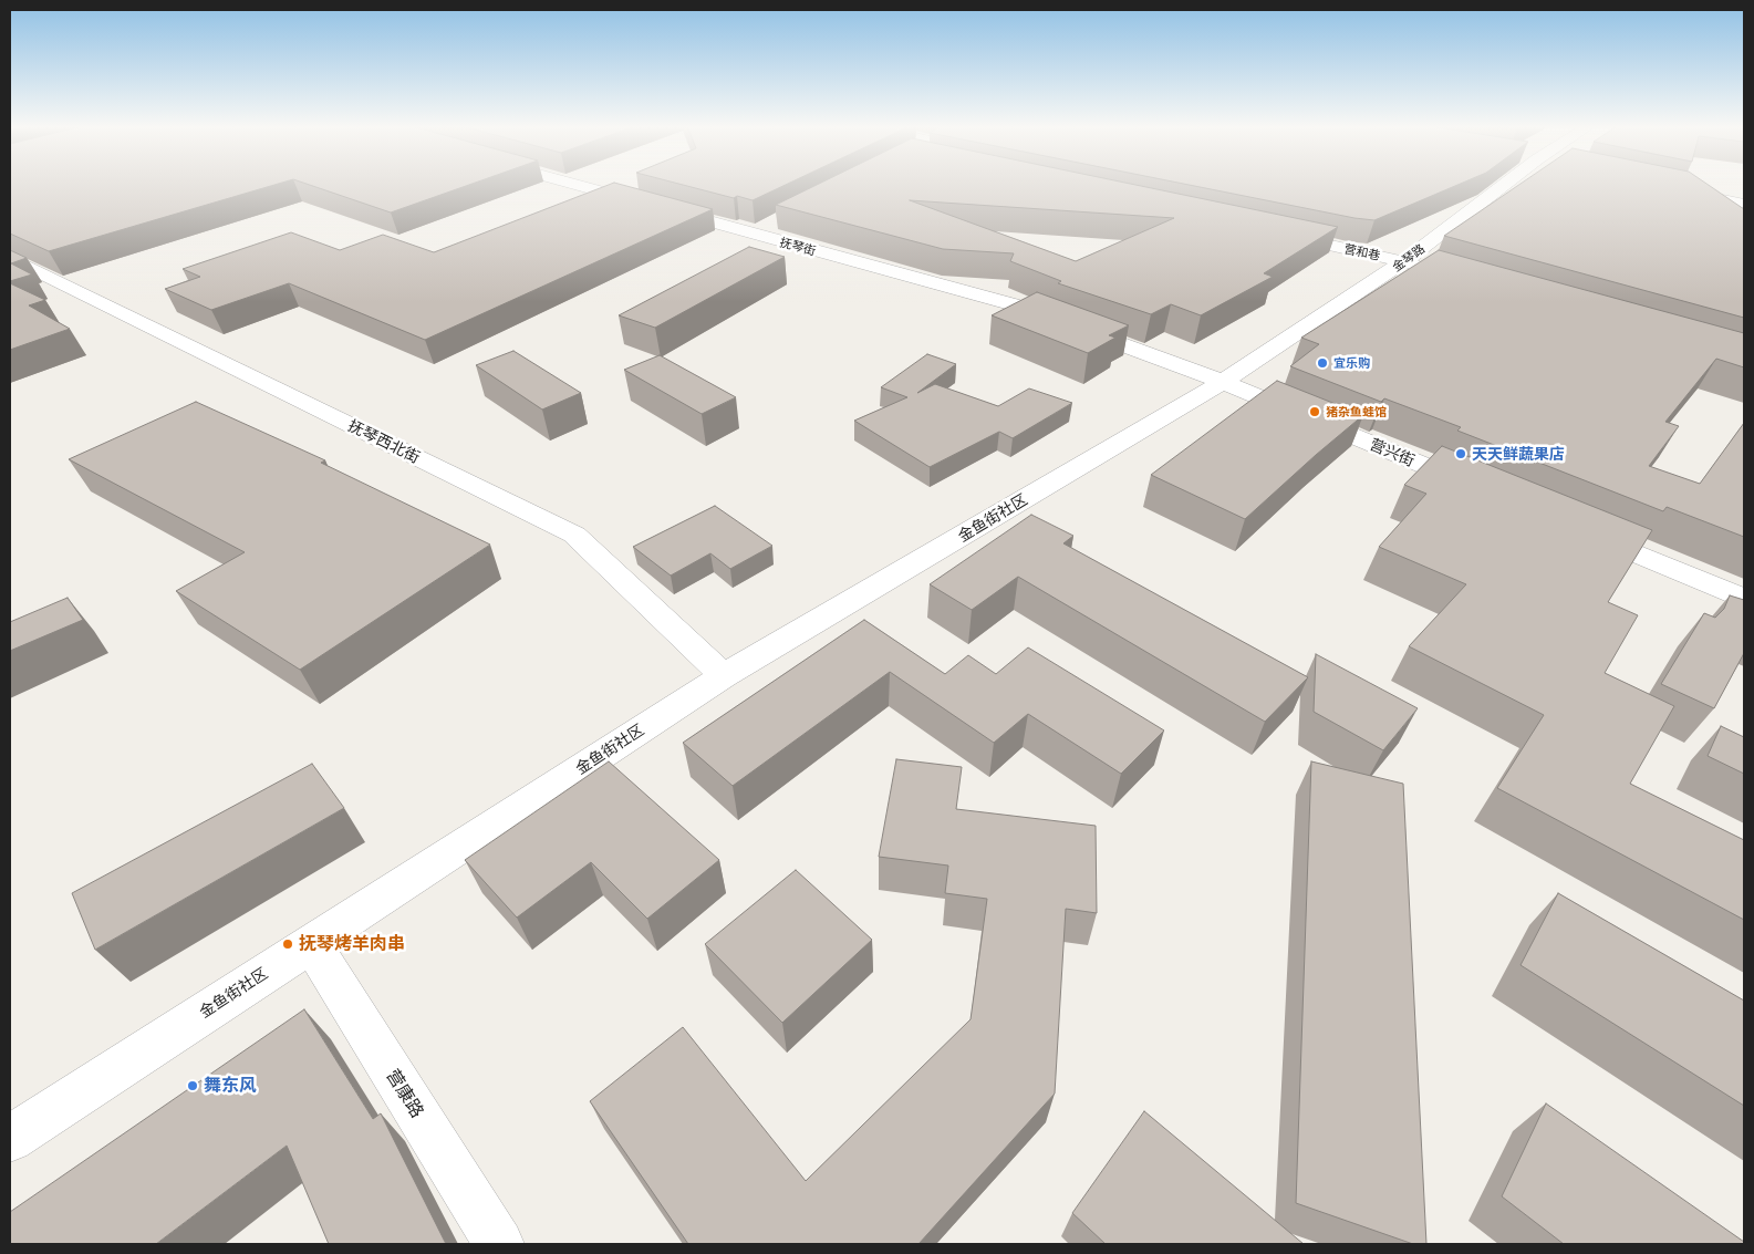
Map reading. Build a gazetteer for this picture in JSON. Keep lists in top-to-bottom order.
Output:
{
  "streets": {
    "street": [
      "抚琴街",
      "营和巷",
      "金琴路",
      "抚琴西北街",
      "营兴街",
      "金鱼街社区",
      "营康路"
    ]
  },
  "crossings": [
    ["抚琴街", "金琴路"],
    ["抚琴街", "营兴街"],
    ["抚琴街", "金鱼街社区"],
    ["营和巷", "金琴路"],
    ["金琴路", "营兴街"],
    ["金琴路", "金鱼街社区"],
    ["抚琴西北街", "金鱼街社区"],
    ["营兴街", "金鱼街社区"],
    ["金鱼街社区", "营康路"]
  ],
  "places": [
    "宜乐购",
    "猪杂鱼蛙馆",
    "天天鲜蔬果店",
    "抚琴烤羊肉串",
    "舞东风"
  ]
}
